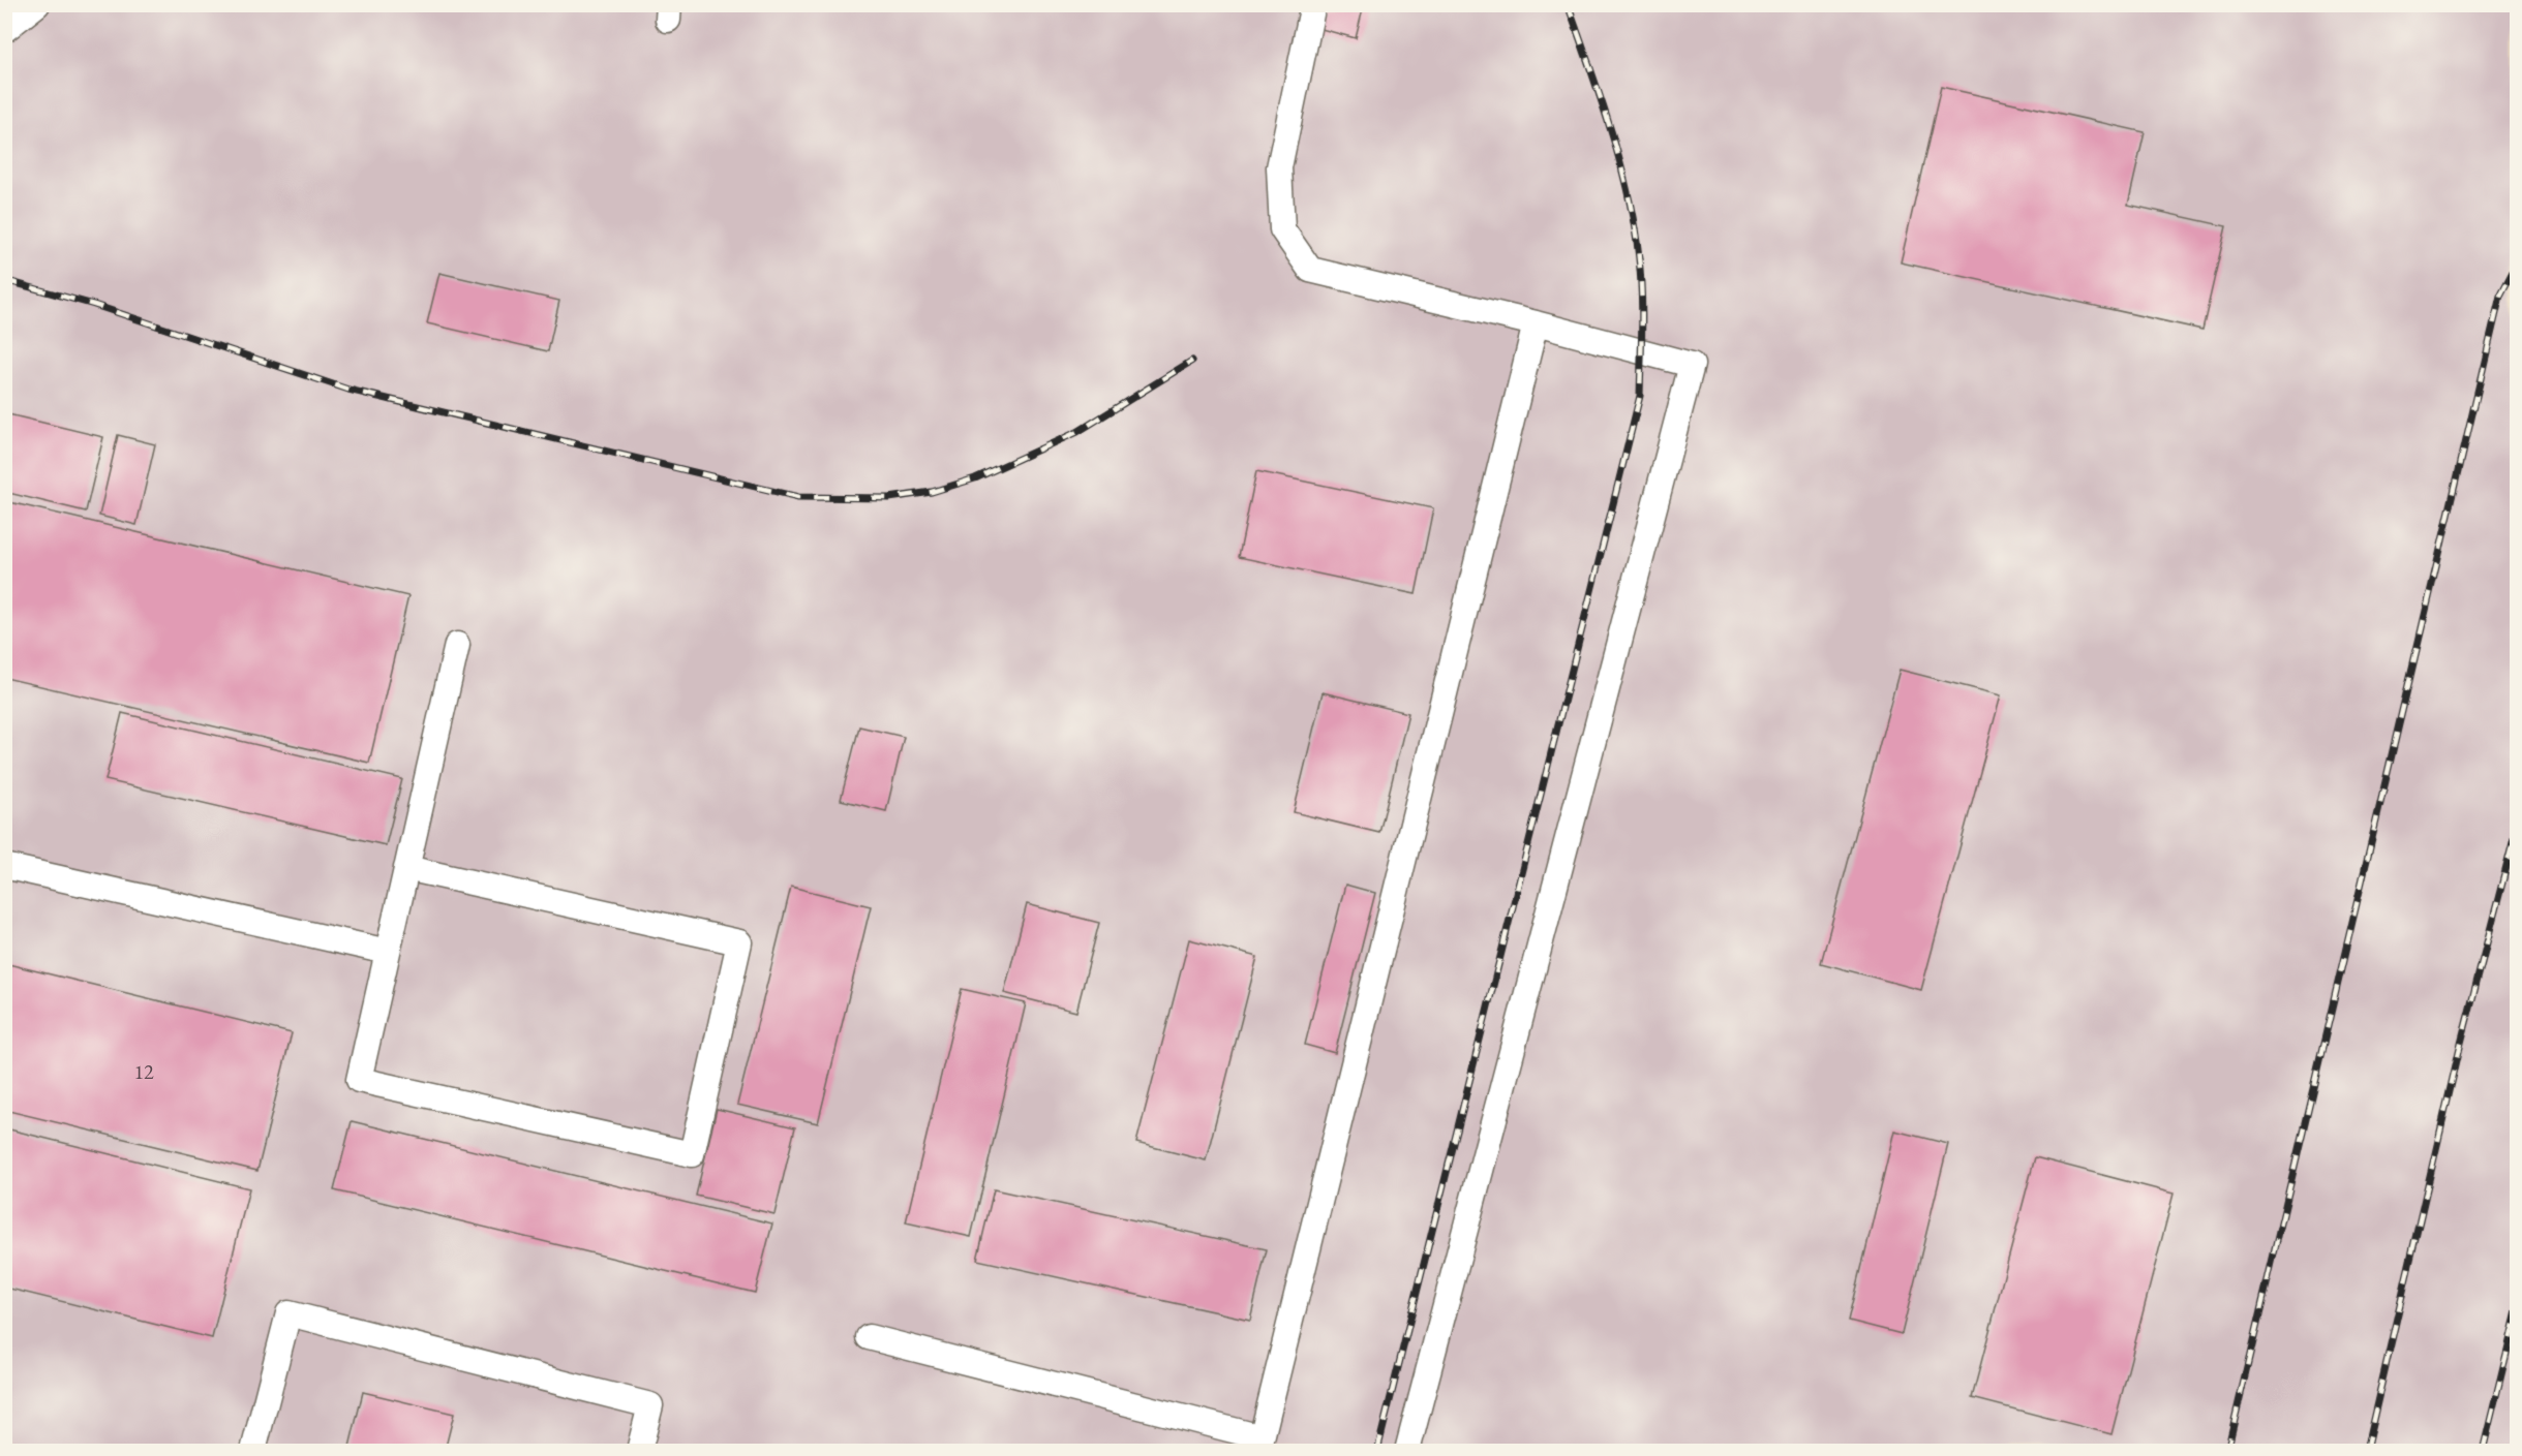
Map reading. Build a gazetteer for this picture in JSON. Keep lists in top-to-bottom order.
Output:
{
  "house_numbers": ["12"]
}
